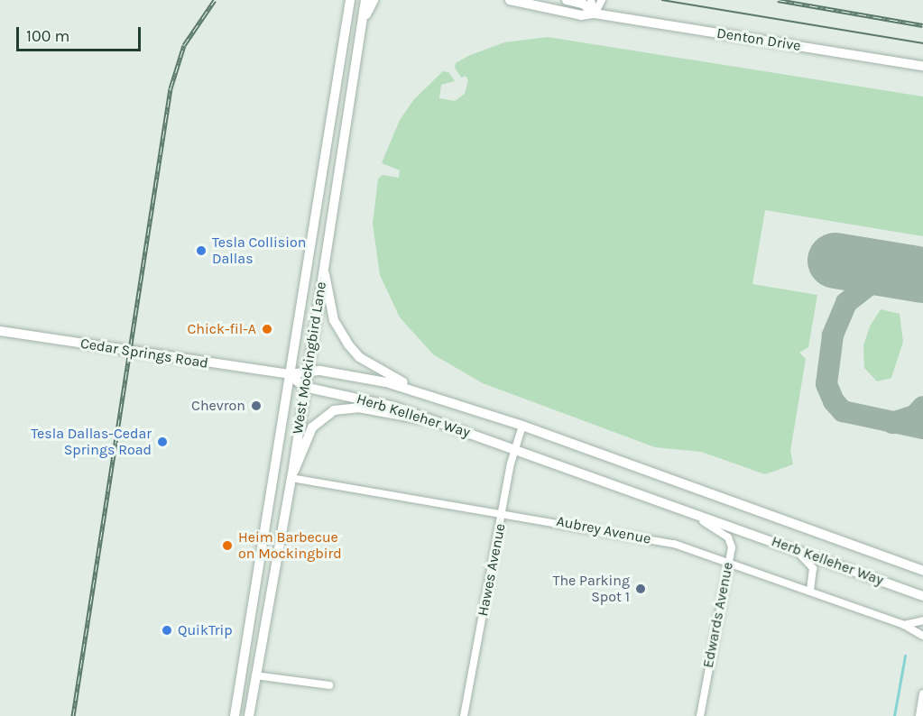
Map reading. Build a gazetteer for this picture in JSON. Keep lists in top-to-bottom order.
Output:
{
  "streets": {
    "main road": [
      "Denton Drive",
      "Cedar Springs Road",
      "West Mockingbird Lane",
      "Herb Kelleher Way"
    ],
    "street": ["Aubrey Avenue", "Hawes Avenue", "Edwards Avenue"]
  },
  "crossings": [
    ["Cedar Springs Road", "West Mockingbird Lane"],
    ["Cedar Springs Road", "Herb Kelleher Way"],
    ["West Mockingbird Lane", "Herb Kelleher Way"],
    ["West Mockingbird Lane", "Aubrey Avenue"],
    ["Herb Kelleher Way", "Hawes Avenue"],
    ["Herb Kelleher Way", "Edwards Avenue"],
    ["Aubrey Avenue", "Hawes Avenue"],
    ["Aubrey Avenue", "Edwards Avenue"]
  ],
  "places": [
    "Tesla Collision Dallas",
    "Chick-fil-A",
    "Chevron",
    "Tesla Dallas-Cedar Springs Road",
    "Heim Barbecue on Mockingbird",
    "The Parking Spot 1",
    "QuikTrip"
  ],
  "scale_bar": "100 m"
}
